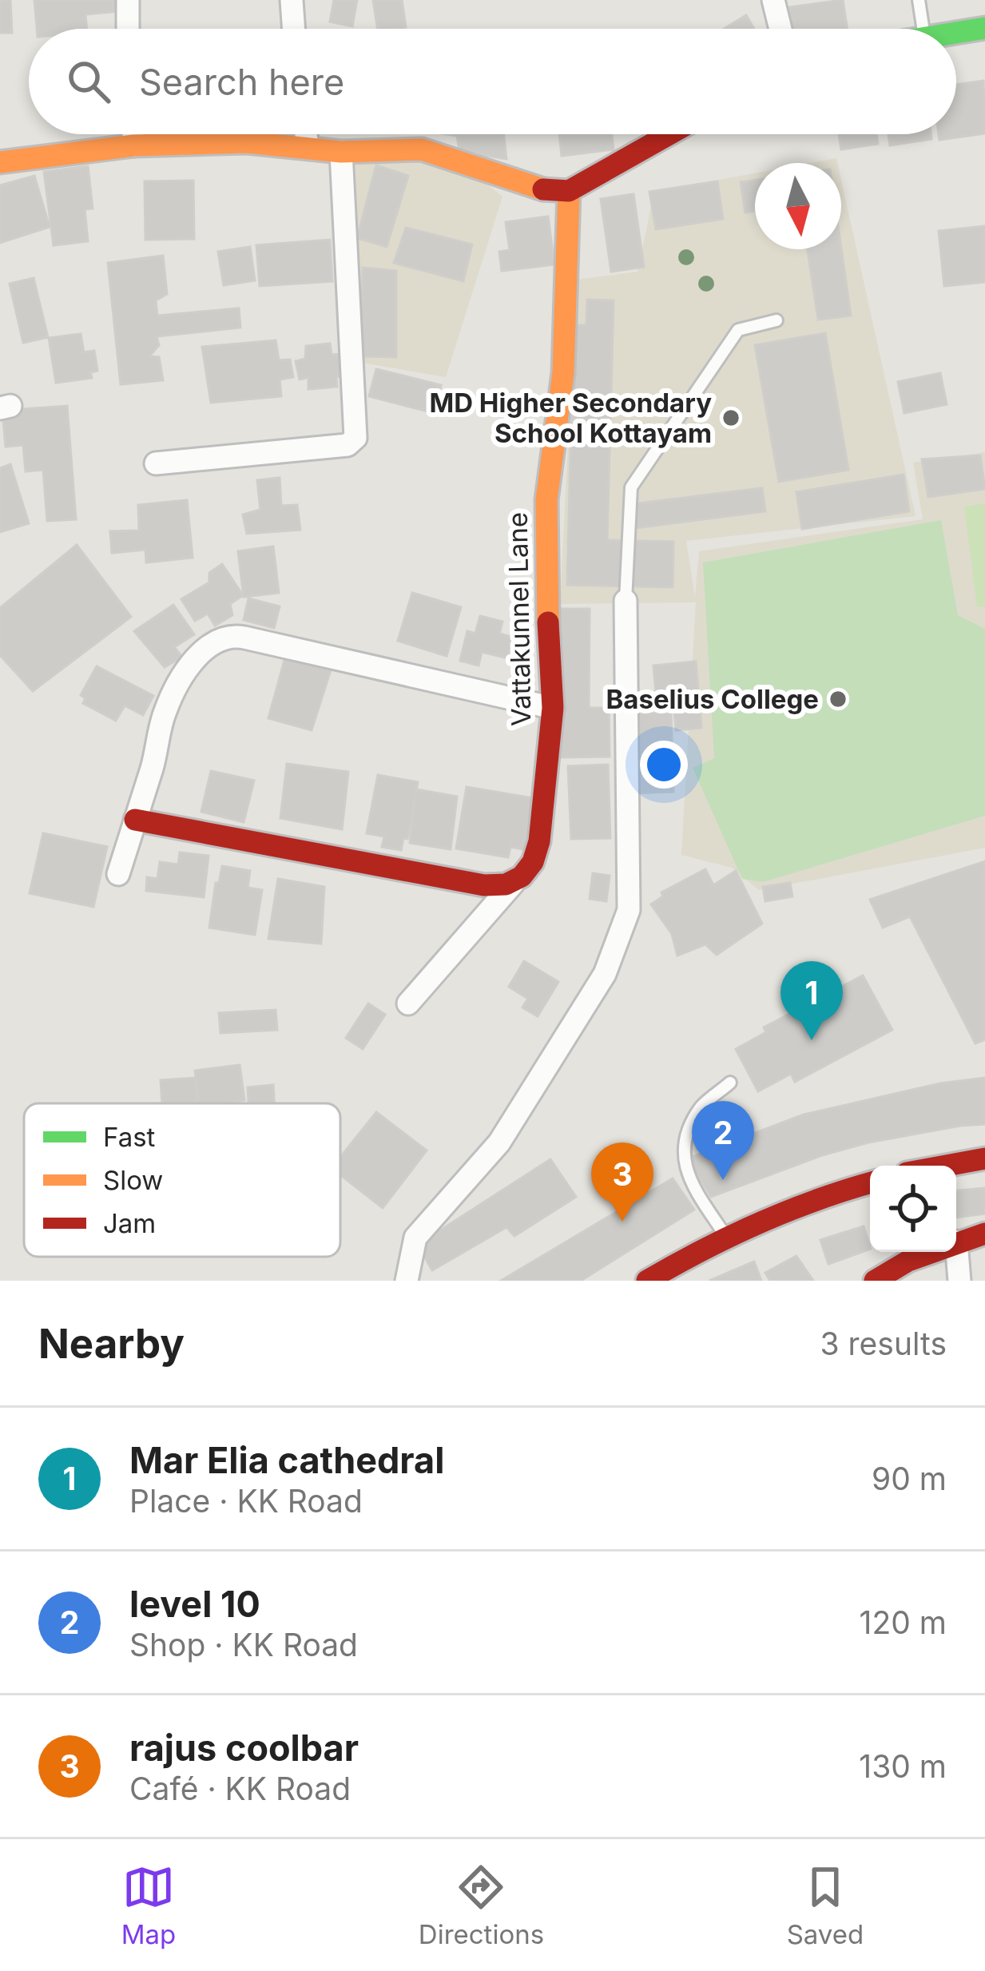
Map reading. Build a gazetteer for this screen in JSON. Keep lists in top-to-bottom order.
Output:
{
  "streets": {
    "main road": ["Vattakunnel Lane"]
  },
  "places": ["MD Higher Secondary School Kottayam", "Baselius College"],
  "legend": ["Fast", "Slow", "Jam"],
  "north": "bottom",
  "page": {
    "search": "Search here",
    "pins": ["1", "2", "3"],
    "heading": ["Nearby", "3 results"],
    "list": [
      {
        "mark": "1",
        "name": "Mar Elia cathedral",
        "note": "Place · KK Road",
        "value": "90 m"
      },
      {
        "mark": "2",
        "name": "level 10",
        "note": "Shop · KK Road",
        "value": "120 m"
      },
      {
        "mark": "3",
        "name": "rajus coolbar",
        "note": "Café · KK Road",
        "value": "130 m"
      }
    ],
    "nav": ["Map", "Directions", "Saved"]
  }
}
